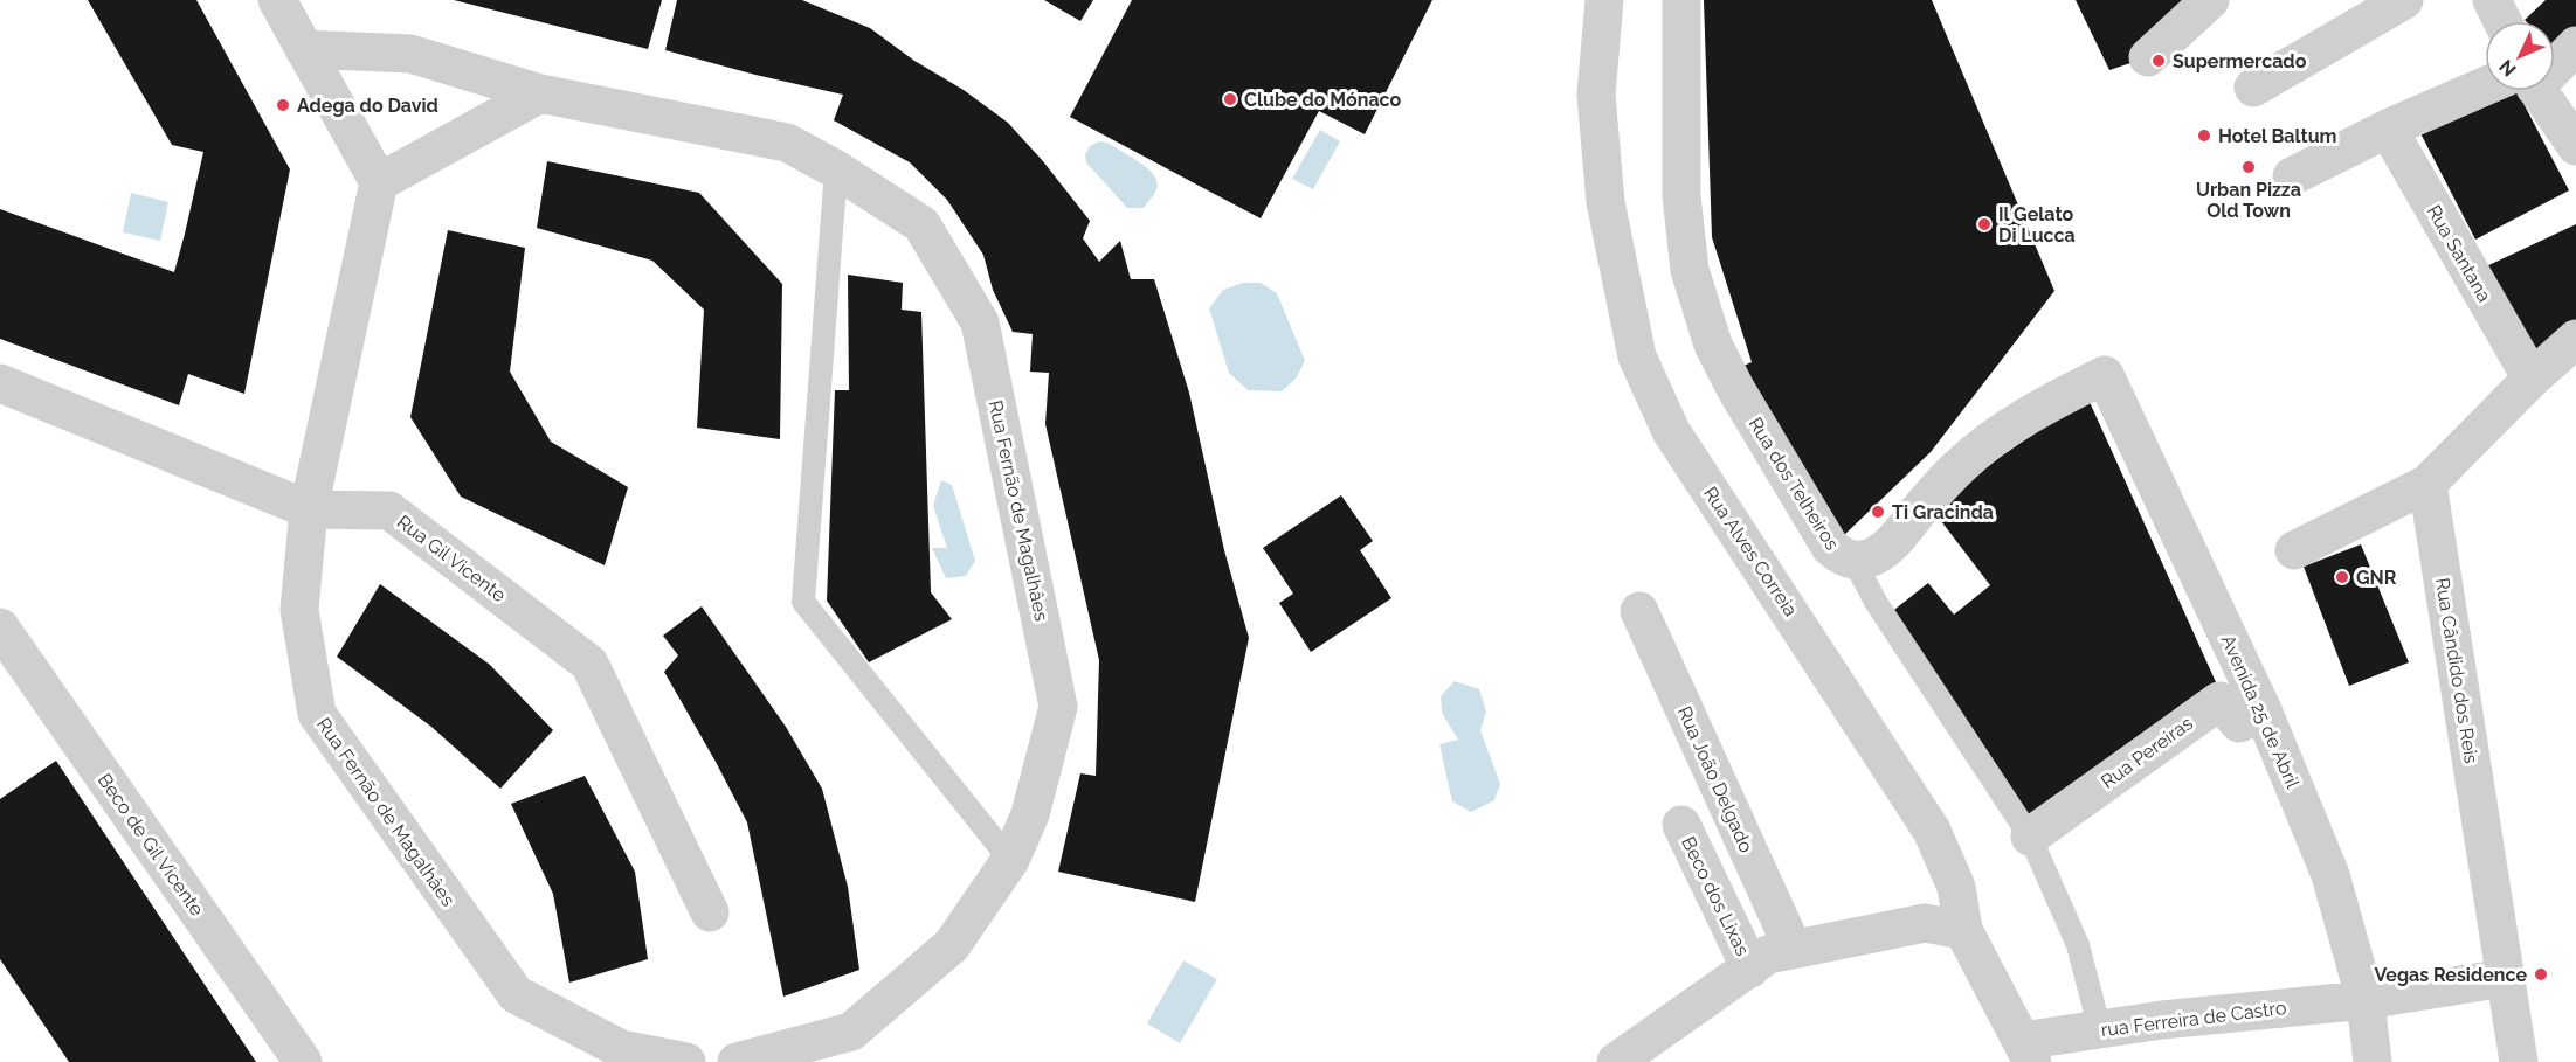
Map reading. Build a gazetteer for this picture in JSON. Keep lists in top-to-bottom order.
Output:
{
  "streets": {
    "street": [
      "Rua Santana",
      "Rua dos Telheiros",
      "Rua Fernão de Magalhâes",
      "Rua Alves Correia",
      "Rua Gil Vicente",
      "Rua Cândido dos Reis",
      "Avenida 25 de Abril",
      "Rua Pereiras",
      "Rua João Delgado",
      "Beco de Gil Vicente",
      "Beco dos Lixas",
      "rua Ferreira de Castro"
    ]
  },
  "crossings": [
    ["Rua dos Telheiros", "Avenida 25 de Abril"],
    ["Rua dos Telheiros", "Rua Pereiras"],
    ["Rua dos Telheiros", "rua Ferreira de Castro"],
    ["Rua Fernão de Magalhâes", "Rua Gil Vicente"],
    ["Rua Alves Correia", "rua Ferreira de Castro"],
    ["Rua Cândido dos Reis", "rua Ferreira de Castro"],
    ["Avenida 25 de Abril", "Rua Pereiras"],
    ["Avenida 25 de Abril", "rua Ferreira de Castro"]
  ],
  "places": [
    "Supermercado",
    "Clube do Mónaco",
    "Adega do David",
    "Hotel Baltum",
    "Urban Pizza Old Town",
    "Il Gelato Di Lucca",
    "Ti Gracinda",
    "GNR",
    "Vegas Residence"
  ],
  "north": "bottom left"
}
